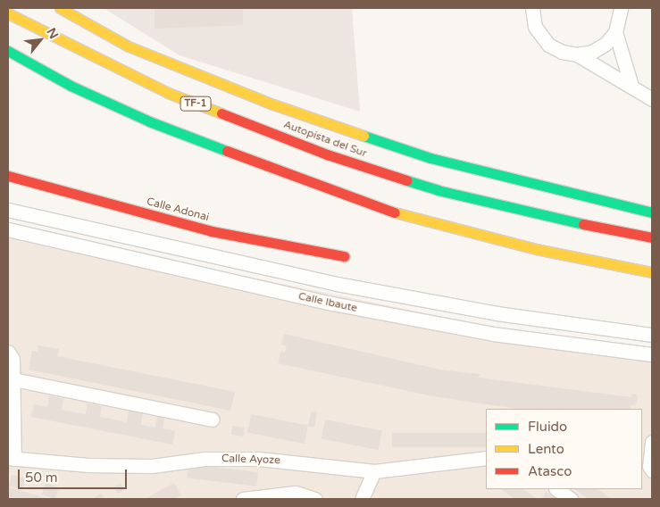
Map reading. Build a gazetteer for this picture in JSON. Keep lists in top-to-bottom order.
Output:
{
  "streets": {
    "main road": ["TF-1", "Autopista del Sur", "Calle Adonai"],
    "street": ["Calle Ibaute", "Calle Ayoze"]
  },
  "legend": ["Fluido", "Lento", "Atasco"],
  "scale_bar": "50 m",
  "north": "top right"
}
